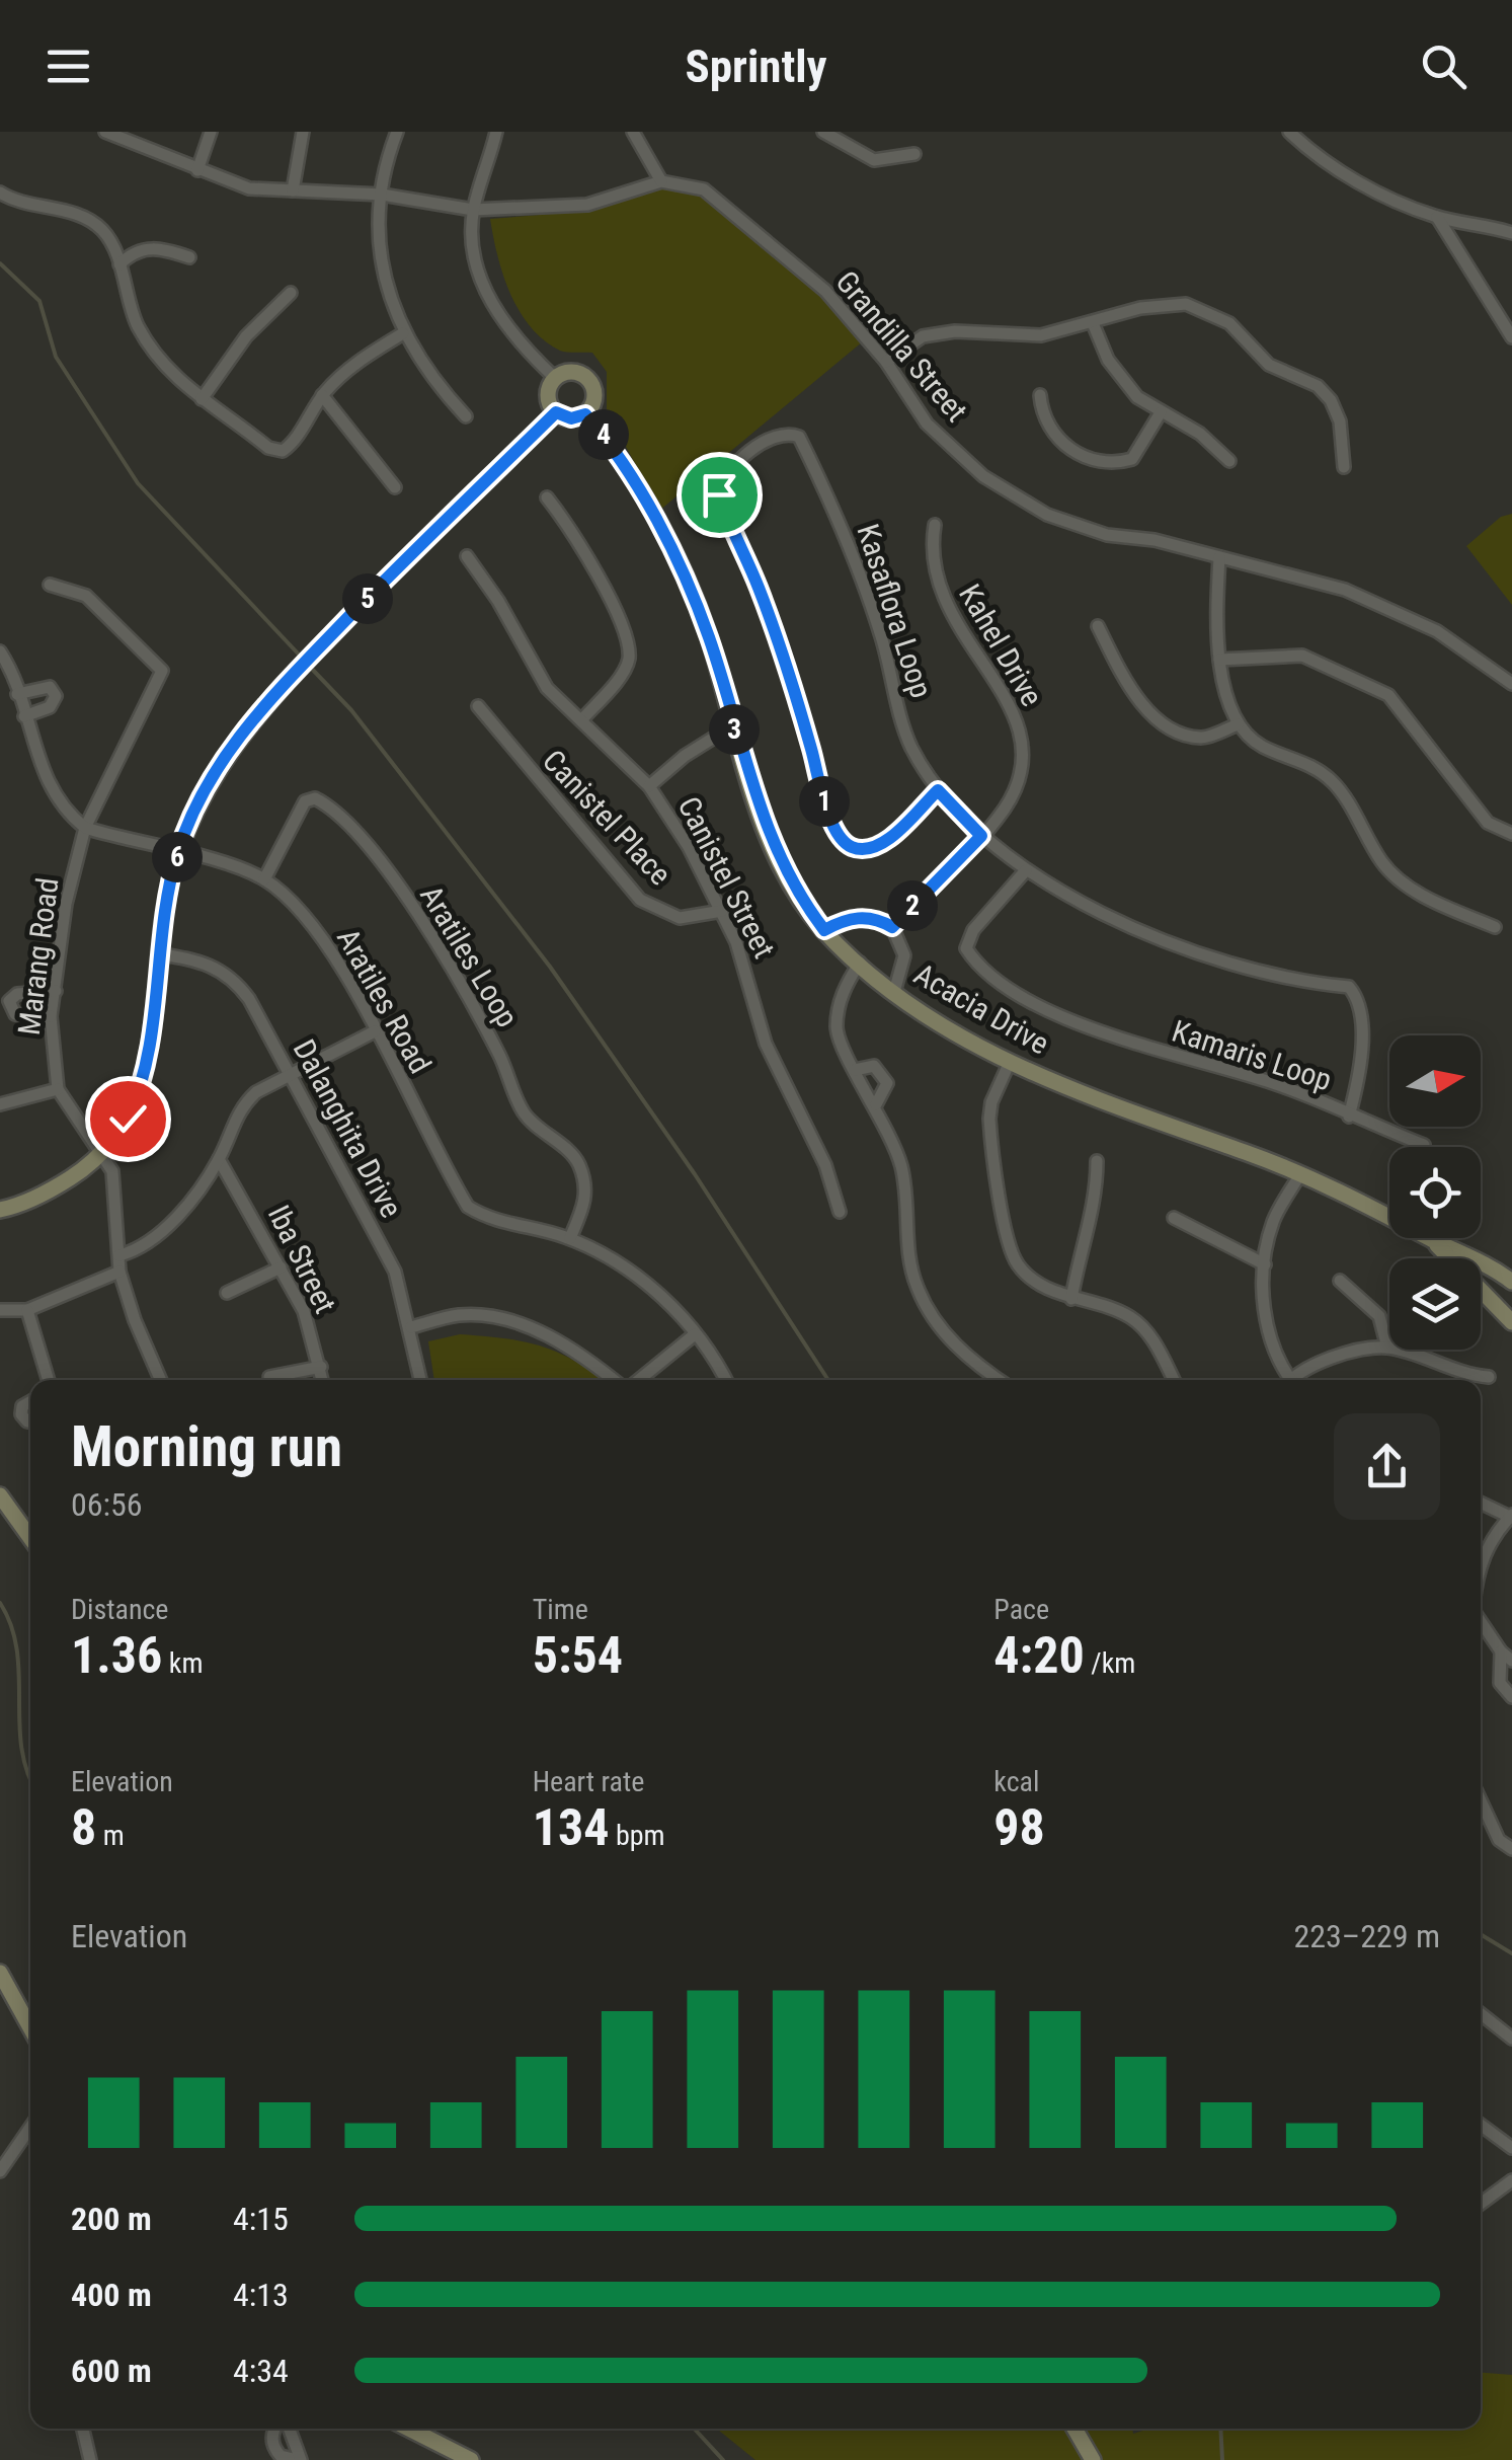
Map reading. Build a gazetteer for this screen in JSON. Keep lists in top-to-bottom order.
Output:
{
  "streets": {
    "street": [
      "Grandilla Street",
      "Kasaflora Loop",
      "Kahel Drive",
      "Canistel Place",
      "Canistel Street",
      "Marang Road",
      "Aratiles Loop",
      "Aratiles Road",
      "Acacia Drive",
      "Kamaris Loop",
      "Dalanghita Drive",
      "Iba Street"
    ]
  },
  "crossings": [
    ["Kasaflora Loop", "Kahel Drive"],
    ["Kasaflora Loop", "Kamaris Loop"],
    ["Kahel Drive", "Kamaris Loop"],
    ["Canistel Place", "Canistel Street"],
    ["Marang Road", "Aratiles Road"],
    ["Aratiles Loop", "Aratiles Road"]
  ],
  "north": "right",
  "page": {
    "header": "Sprintly",
    "pins": [
      "4",
      "5",
      "3",
      "1",
      "6",
      "2"
    ],
    "heading": ["Morning run", "06:56"],
    "stats": [
      ["Distance", "1.36 km"],
      ["Time", "5:54"],
      ["Pace", "4:20 /km"],
      ["Elevation", "8 m"],
      ["Heart rate", "134 bpm"],
      ["kcal", "98"]
    ],
    "chart": ["Elevation", "223–229 m"],
    "list": [
      {
        "name": "200 m",
        "note": "4:15"
      },
      {
        "name": "400 m",
        "note": "4:13"
      },
      {
        "name": "600 m",
        "note": "4:34"
      }
    ]
  }
}
